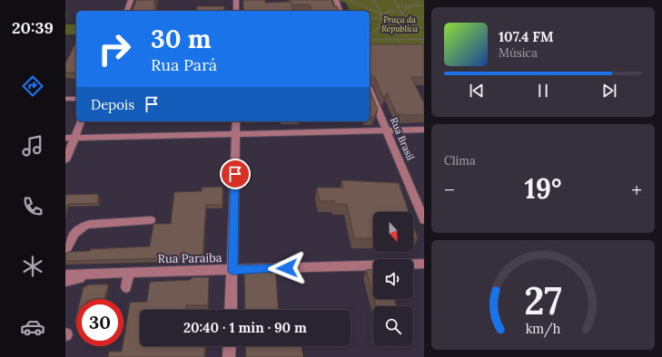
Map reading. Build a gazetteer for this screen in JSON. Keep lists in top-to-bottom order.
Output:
{
  "streets": {
    "street": ["Rua Brasil", "Rua Paraiba"]
  },
  "parks": ["Praça da Republica"],
  "north": "bottom",
  "page": {
    "tabs": "20:39",
    "turn": ["30 m", "Rua Pará"],
    "song": ["107.4 FM", "Música"],
    "then": "Depois",
    "tile": "Clima",
    "heat": ["−", "19°", "+"],
    "limit": "30",
    "trip": "20:40 · 1 min · 90 m",
    "gauge": ["27", "km/h"]
  }
}
